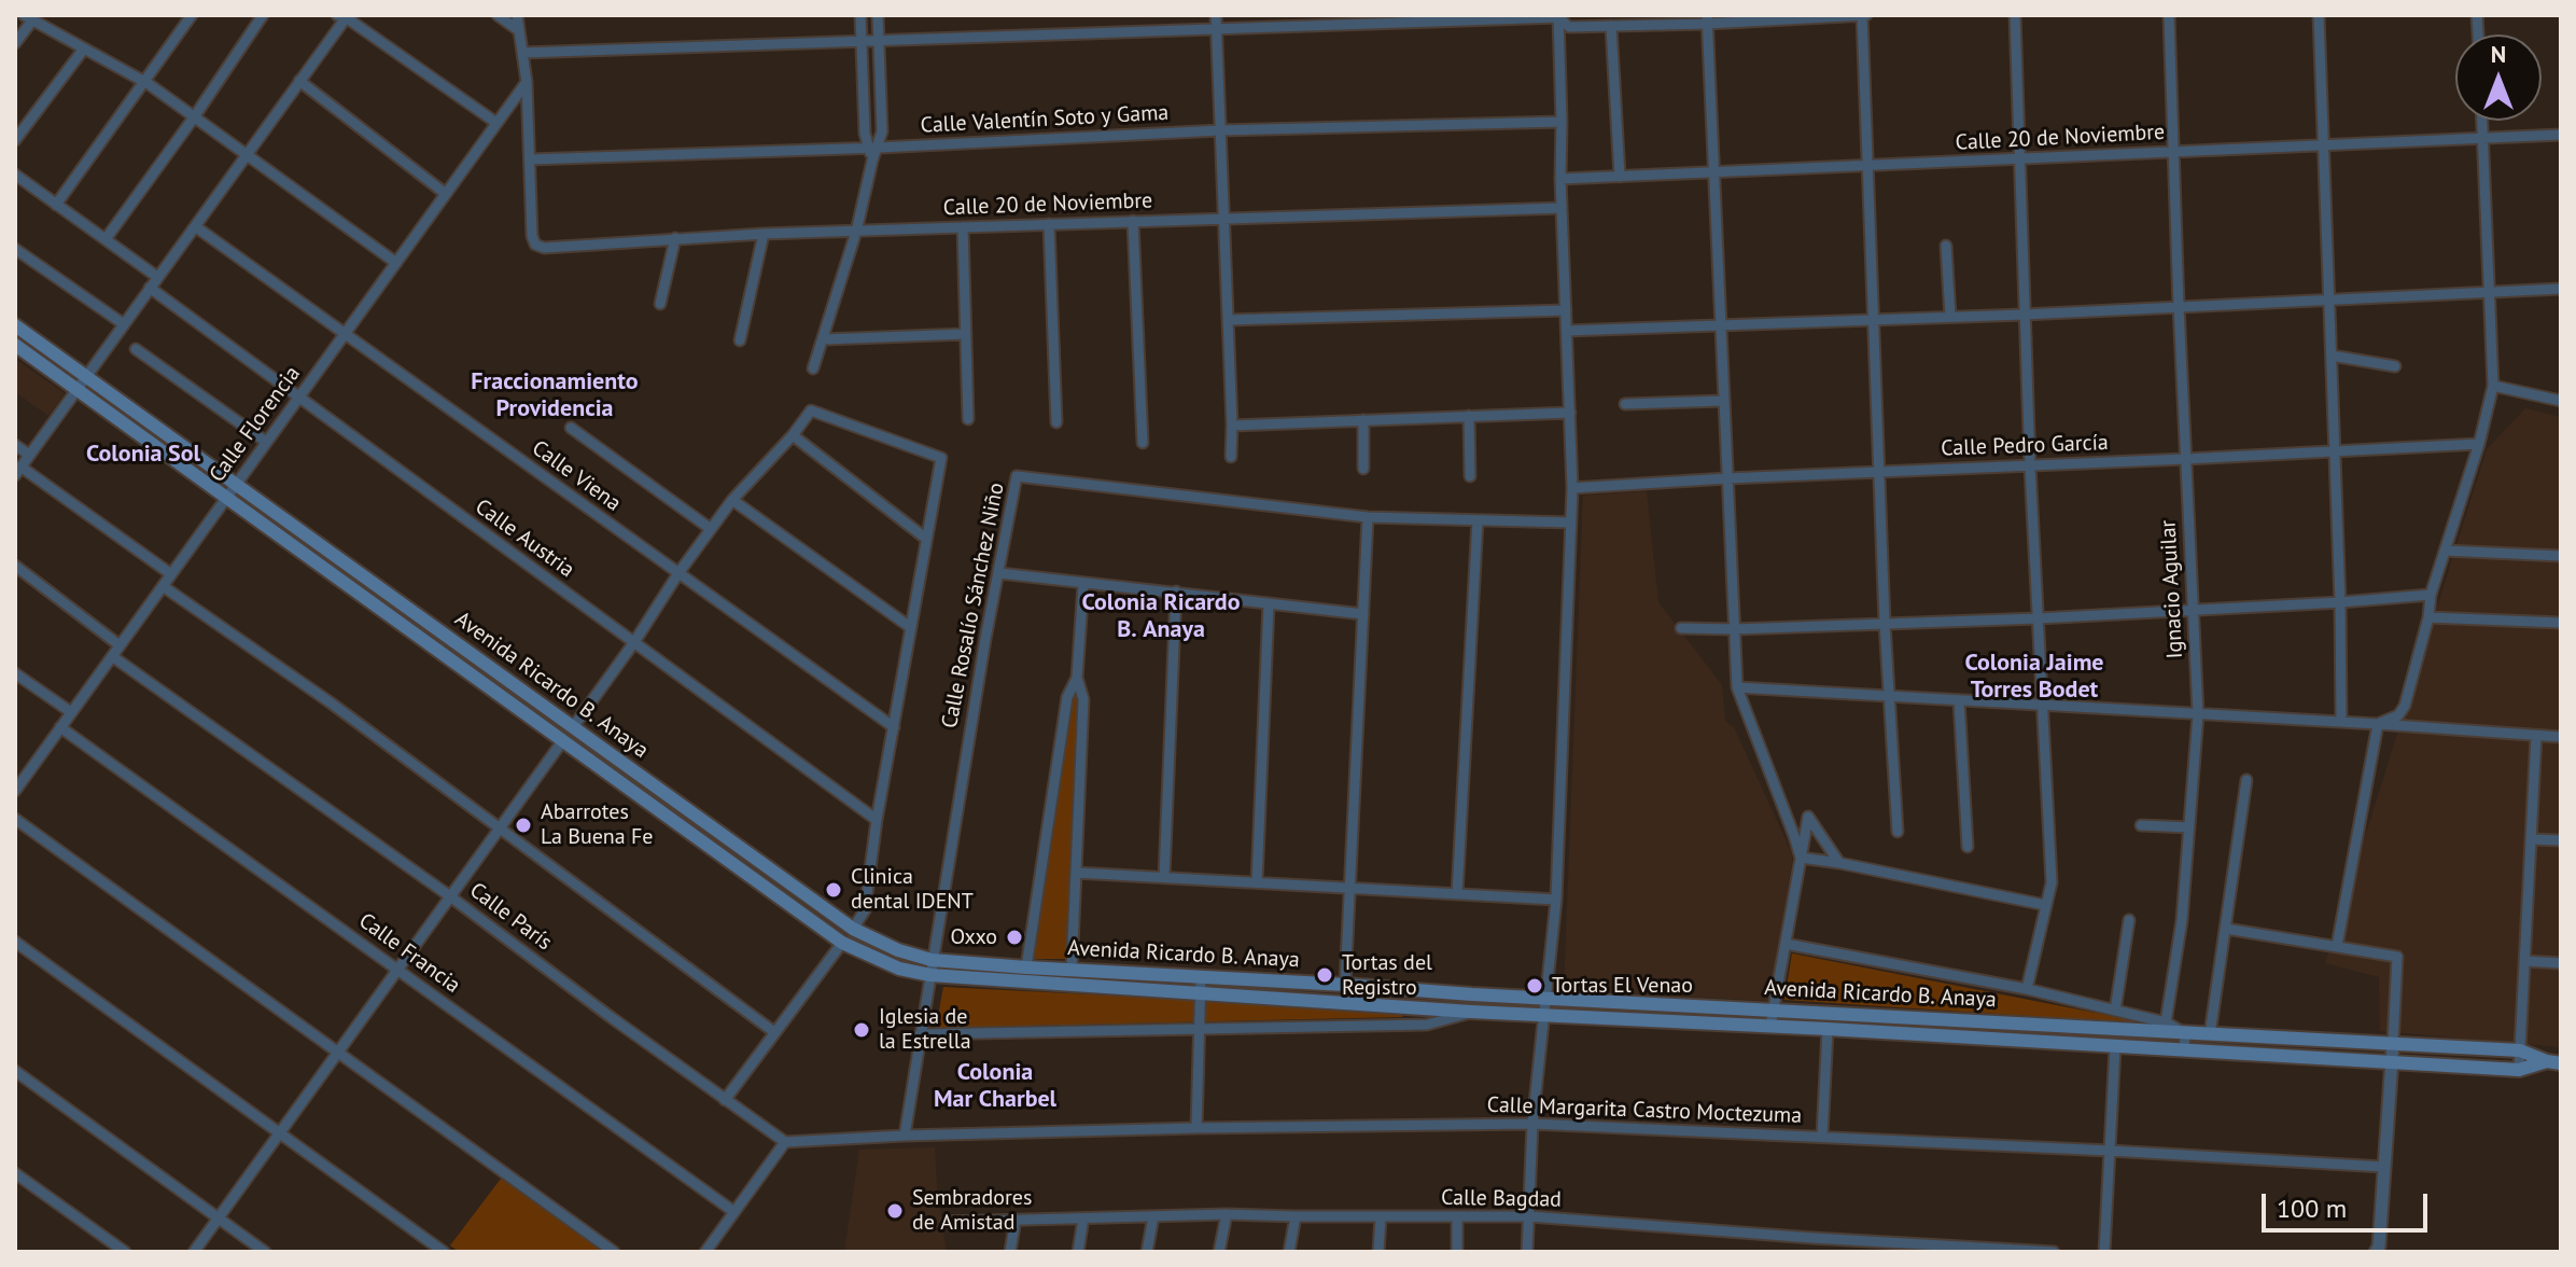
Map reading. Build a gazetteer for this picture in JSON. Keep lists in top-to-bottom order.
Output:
{
  "streets": {
    "main road": ["Avenida Ricardo B. Anaya"],
    "street": [
      "Calle Valentín Soto y Gama",
      "Calle 20 de Noviembre",
      "Calle Florencia",
      "Calle Pedro García",
      "Calle Viena",
      "Calle Austria",
      "Ignacio Aguilar",
      "Calle Rosalío Sánchez Niño",
      "Calle París",
      "Calle Francia",
      "Calle Margarita Castro Moctezuma",
      "Calle Bagdad"
    ]
  },
  "crossings": [
    ["Calle Valentín Soto y Gama", "Calle 20 de Noviembre"],
    ["Calle 20 de Noviembre", "Ignacio Aguilar"],
    ["Calle Florencia", "Calle Viena"],
    ["Calle Florencia", "Calle Austria"],
    ["Calle Florencia", "Avenida Ricardo B. Anaya"],
    ["Calle Florencia", "Calle París"],
    ["Calle Florencia", "Calle Francia"],
    ["Calle Pedro García", "Ignacio Aguilar"],
    ["Calle Rosalío Sánchez Niño", "Avenida Ricardo B. Anaya"],
    ["Calle Rosalío Sánchez Niño", "Calle Margarita Castro Moctezuma"]
  ],
  "districts": [
    "Fraccionamiento Providencia",
    "Colonia Sol",
    "Colonia Ricardo B. Anaya",
    "Colonia Jaime Torres Bodet",
    "Colonia Mar Charbel"
  ],
  "places": [
    "Abarrotes La Buena Fe",
    "Clinica dental IDENT",
    "Oxxo",
    "Tortas del Registro",
    "Tortas El Venao",
    "Iglesia de la Estrella",
    "Sembradores de Amistad"
  ],
  "scale_bar": "100 m",
  "north": "top"
}
